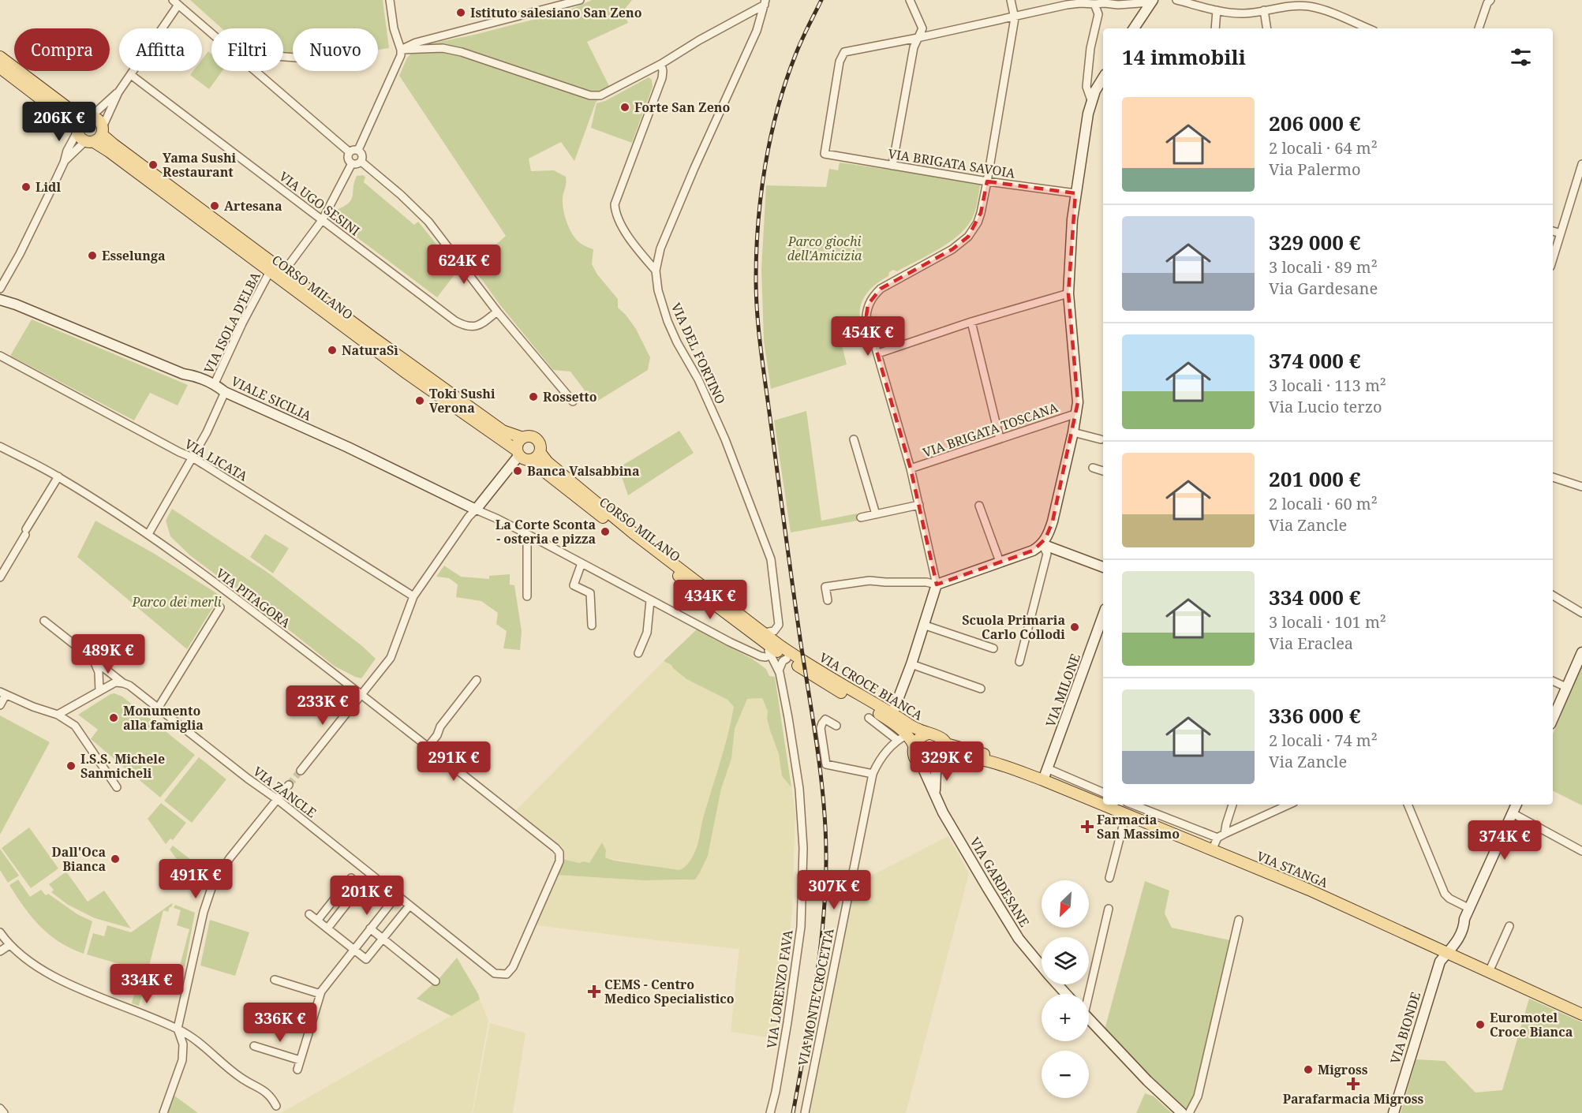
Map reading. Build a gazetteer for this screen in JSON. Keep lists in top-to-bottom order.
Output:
{
  "streets": {
    "main road": ["CORSO MILANO", "VIA CROCE BIANCA", "VIA STANGA"],
    "street": [
      "VIA BRIGATA SAVOIA",
      "VIA UGO SESINI",
      "VIA ISOLA D'ELBA",
      "VIA DEL FORTINO",
      "VIALE SICILIA",
      "VIA BRIGATA TOSCANA",
      "VIA LICATA",
      "VIA PITAGORA",
      "VIA MILONE",
      "VIA ZANCLE",
      "VIA GARDESANE",
      "VIA LORENZO FAVA",
      "VIA MONTE CROCETTA",
      "VIA BIONDE"
    ]
  },
  "crossings": [
    ["CORSO MILANO", "VIA ISOLA D'ELBA"],
    ["CORSO MILANO", "VIA DEL FORTINO"],
    ["CORSO MILANO", "VIA CROCE BIANCA"],
    ["CORSO MILANO", "VIA LORENZO FAVA"],
    ["VIA ISOLA D'ELBA", "VIALE SICILIA"],
    ["VIALE SICILIA", "VIA LORENZO FAVA"],
    ["VIA PITAGORA", "VIA ZANCLE"],
    ["VIA CROCE BIANCA", "VIA MILONE"],
    ["VIA CROCE BIANCA", "VIA STANGA"],
    ["VIA CROCE BIANCA", "VIA GARDESANE"],
    ["VIA CROCE BIANCA", "VIA MONTE CROCETTA"],
    ["VIA MILONE", "VIA STANGA"],
    ["VIA STANGA", "VIA BIONDE"]
  ],
  "parks": ["Parco giochi dell'Amicizia", "Parco dei merli"],
  "places": {
    "other": [
      "Istituto salesiano San Zeno",
      "Forte San Zeno",
      "Yama Sushi Restaurant",
      "Lidl",
      "Artesana",
      "Esselunga",
      "NaturaSì",
      "Rossetto",
      "Toki Sushi Verona",
      "Banca Valsabbina",
      "La Corte Sconta - osteria e pizza",
      "Scuola Primaria Carlo Collodi",
      "Monumento alla famiglia",
      "I.S.S. Michele Sanmicheli",
      "Dall'Oca Bianca",
      "Euromotel Croce Bianca",
      "Migross"
    ],
    "health": ["Farmacia San Massimo", "CEMS - Centro Medico Specialistico", "Parafarmacia Migross"]
  },
  "north": "bottom left",
  "page": {
    "chip": [
      "Compra",
      "Affitta",
      "Filtri",
      "Nuovo"
    ],
    "heading": "14 immobili",
    "list": [
      {
        "name": "206 000 €",
        "note": "2 locali · 64 m² · Via Palermo"
      },
      {
        "name": "329 000 €",
        "note": "3 locali · 89 m² · Via Gardesane"
      },
      {
        "name": "374 000 €",
        "note": "3 locali · 113 m² · Via Lucio terzo"
      },
      {
        "name": "201 000 €",
        "note": "2 locali · 60 m² · Via Zancle"
      },
      {
        "name": "334 000 €",
        "note": "3 locali · 101 m² · Via Eraclea"
      },
      {
        "name": "336 000 €",
        "note": "2 locali · 74 m² · Via Zancle"
      }
    ],
    "price": [
      "206K €",
      "624K €",
      "454K €",
      "434K €",
      "489K €",
      "233K €",
      "291K €",
      "329K €",
      "374K €",
      "491K €",
      "307K €",
      "201K €",
      "334K €",
      "336K €"
    ],
    "map_buttons": ["+", "−"]
  }
}
